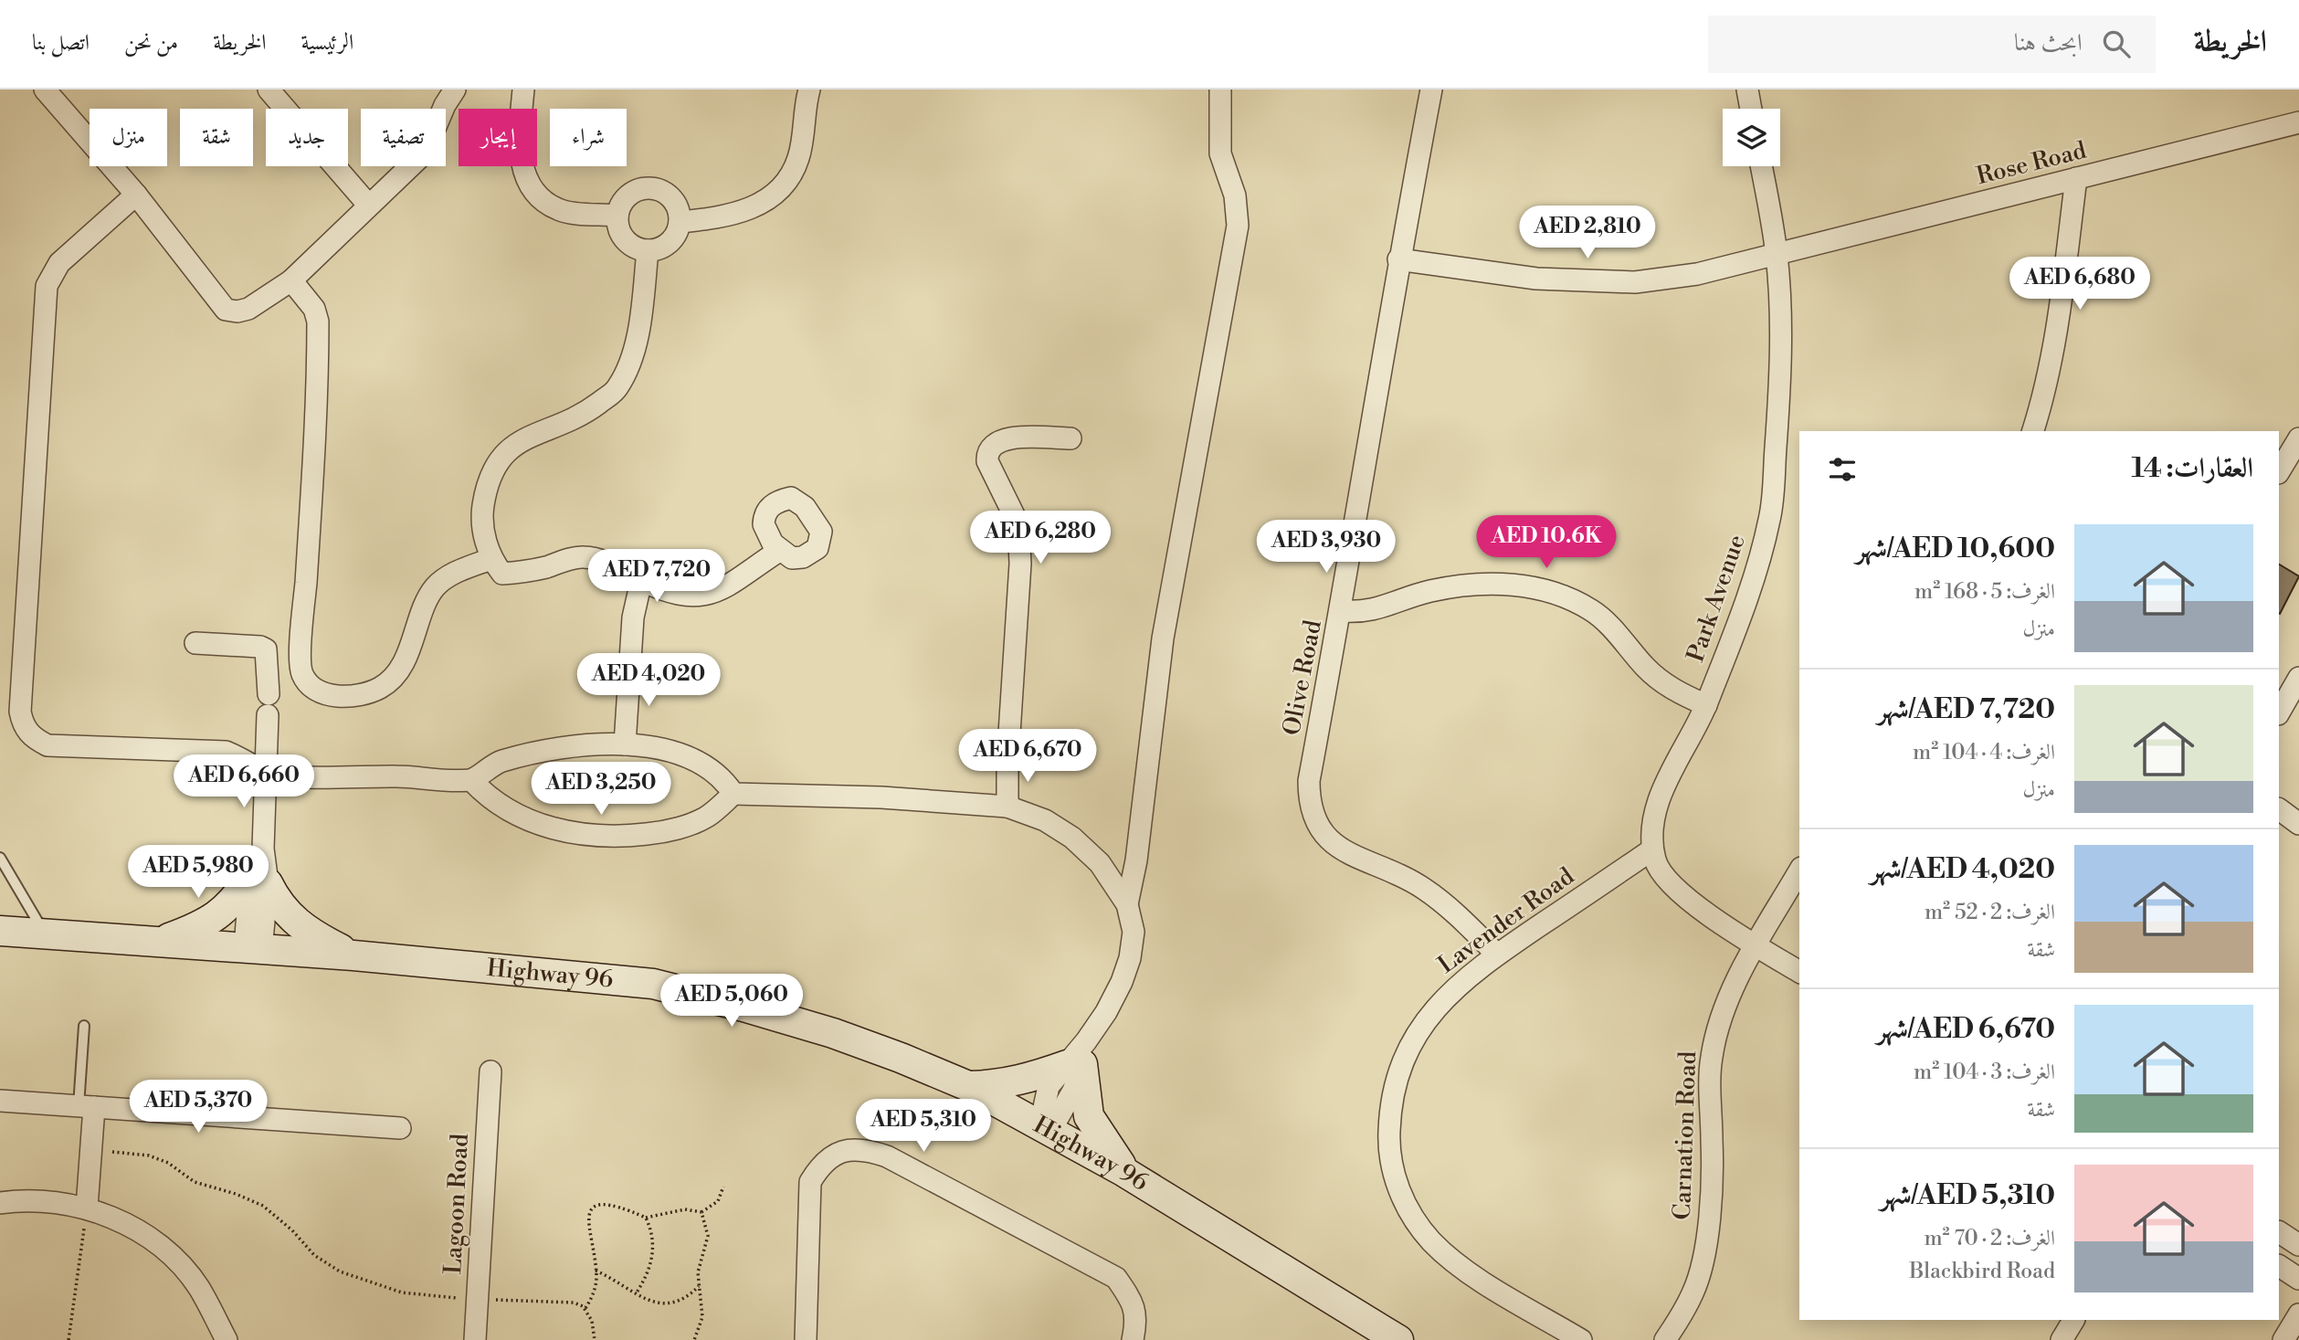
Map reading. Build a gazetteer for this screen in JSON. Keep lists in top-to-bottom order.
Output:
{
  "streets": {
    "street": [
      "Rose Road",
      "Park Avenue",
      "Olive Road",
      "Lavender Road",
      "Highway 96",
      "Carnation Road",
      "Lagoon Road"
    ]
  },
  "crossings": [
    ["Rose Road", "Park Avenue"],
    ["Rose Road", "Olive Road"],
    ["Park Avenue", "Lavender Road"],
    ["Olive Road", "Lavender Road"]
  ],
  "page": {
    "header": "الخريطة",
    "search": "ابحث هنا",
    "nav": [
      "الرئيسية",
      "الخريطة",
      "من نحن",
      "اتصل بنا"
    ],
    "chip": [
      "شراء",
      "إيجار",
      "تصفية",
      "جديد",
      "شقة",
      "منزل"
    ],
    "price": [
      "AED 2,810",
      "AED 6,680",
      "AED 6,280",
      "AED 10.6K",
      "AED 3,930",
      "AED 7,720",
      "AED 4,020",
      "AED 6,670",
      "AED 6,660",
      "AED 3,250",
      "AED 5,980",
      "AED 5,060",
      "AED 5,370",
      "AED 5,310"
    ],
    "heading": "العقارات: 14",
    "list": [
      {
        "name": "AED 10,600/شهر",
        "note": "الغرف: 5 · 168 m² · منزل"
      },
      {
        "name": "AED 7,720/شهر",
        "note": "الغرف: 4 · 104 m² · منزل"
      },
      {
        "name": "AED 4,020/شهر",
        "note": "الغرف: 2 · 52 m² · شقة"
      },
      {
        "name": "AED 6,670/شهر",
        "note": "الغرف: 3 · 104 m² · شقة"
      },
      {
        "name": "AED 5,310/شهر",
        "note": "الغرف: 2 · 70 m² · Blackbird Road"
      }
    ]
  }
}
